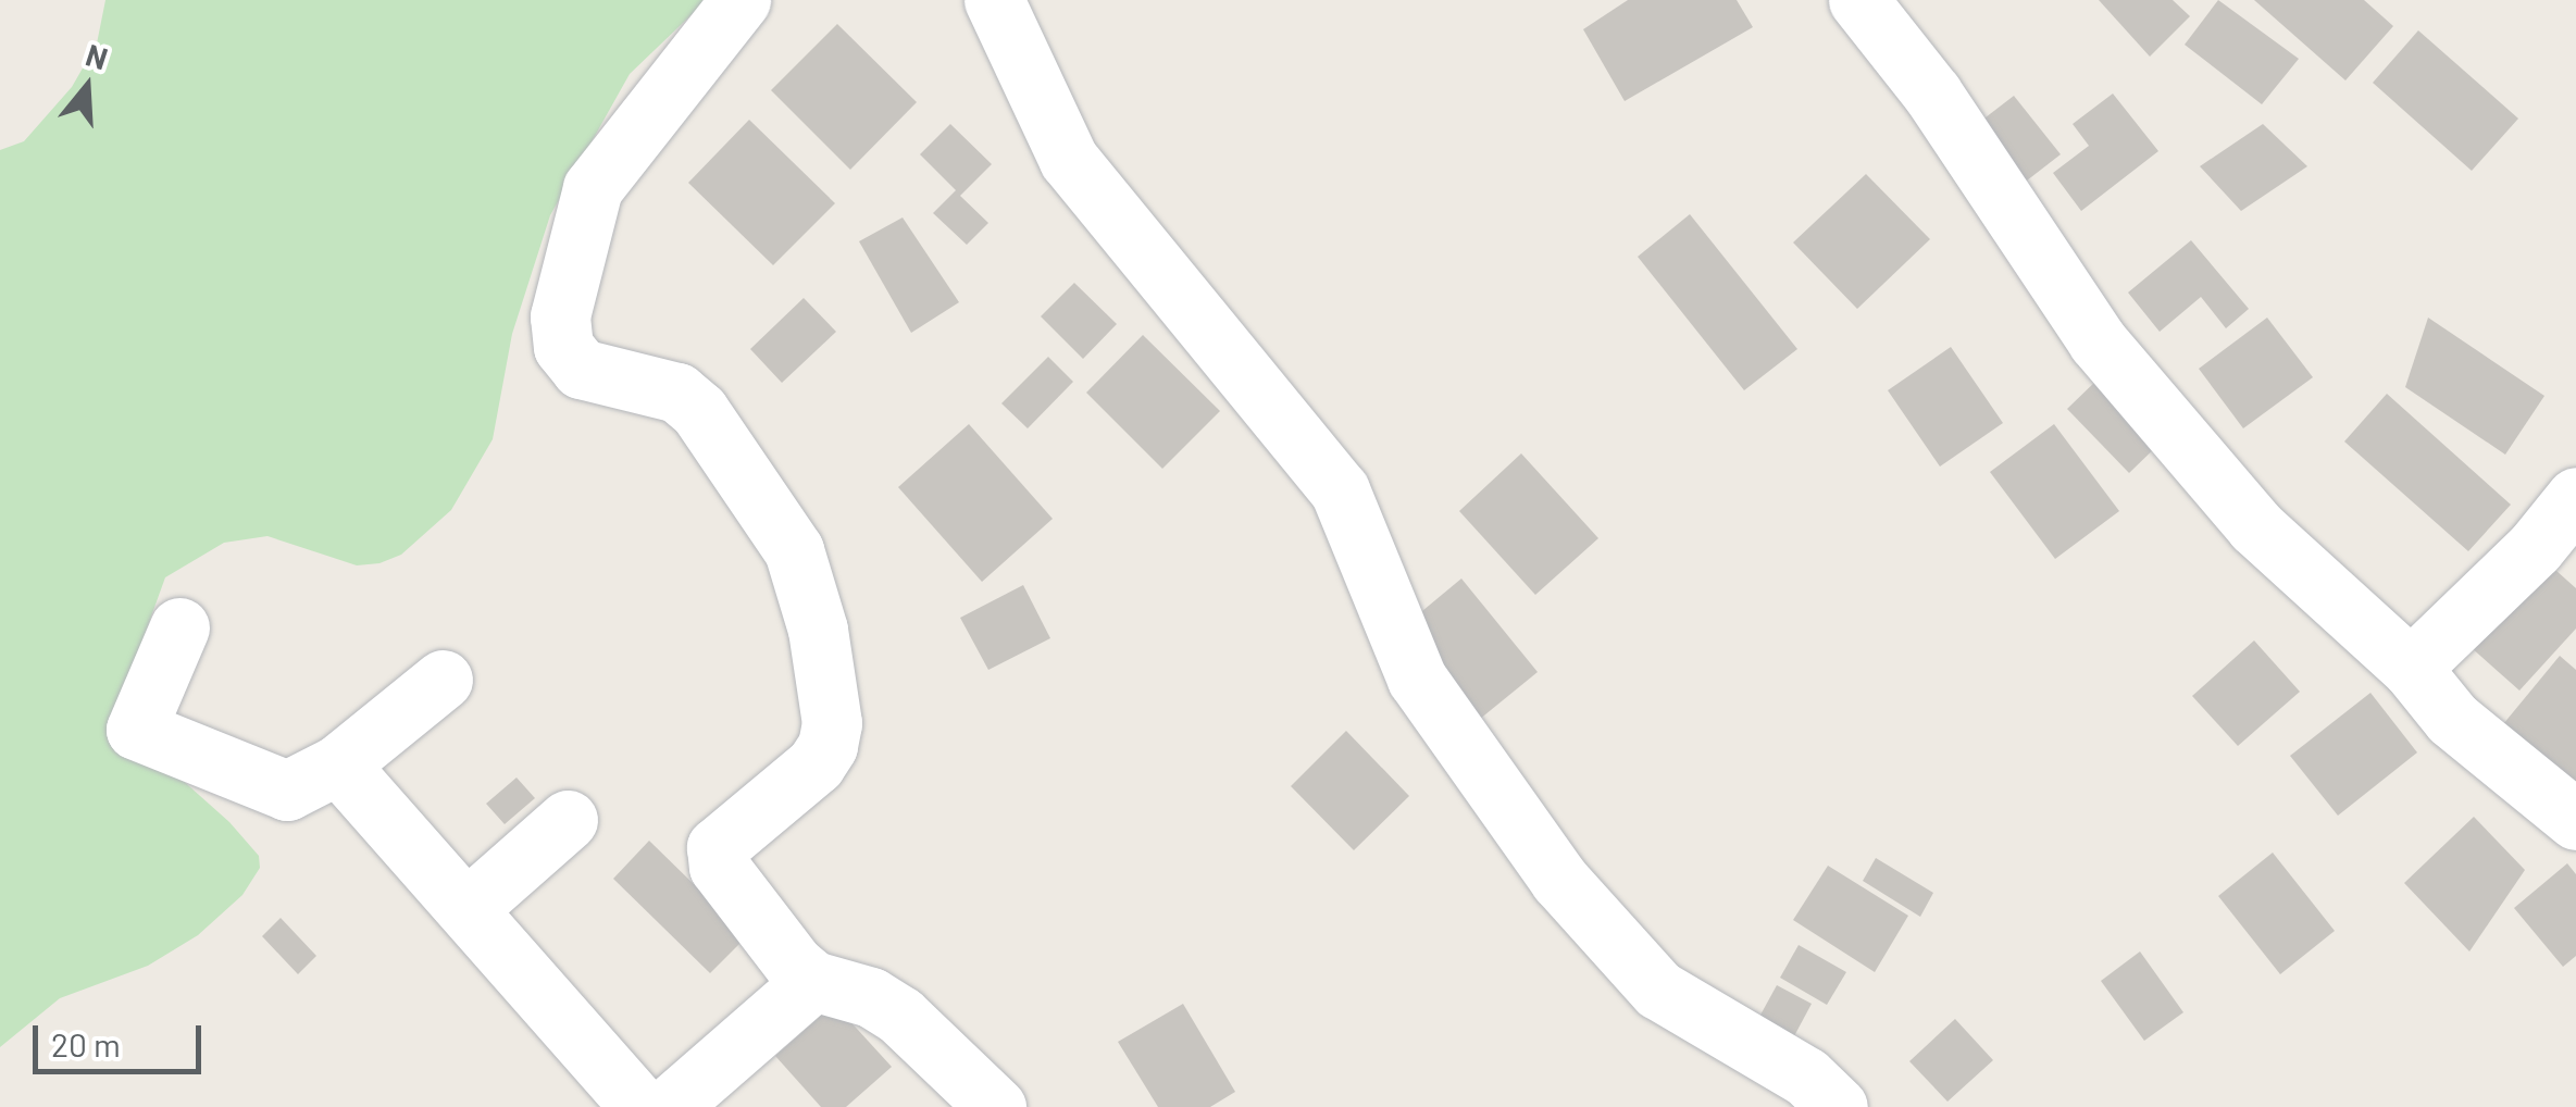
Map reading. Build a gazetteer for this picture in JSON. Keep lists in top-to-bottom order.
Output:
{
  "scale_bar": "20 m",
  "north": "top"
}
